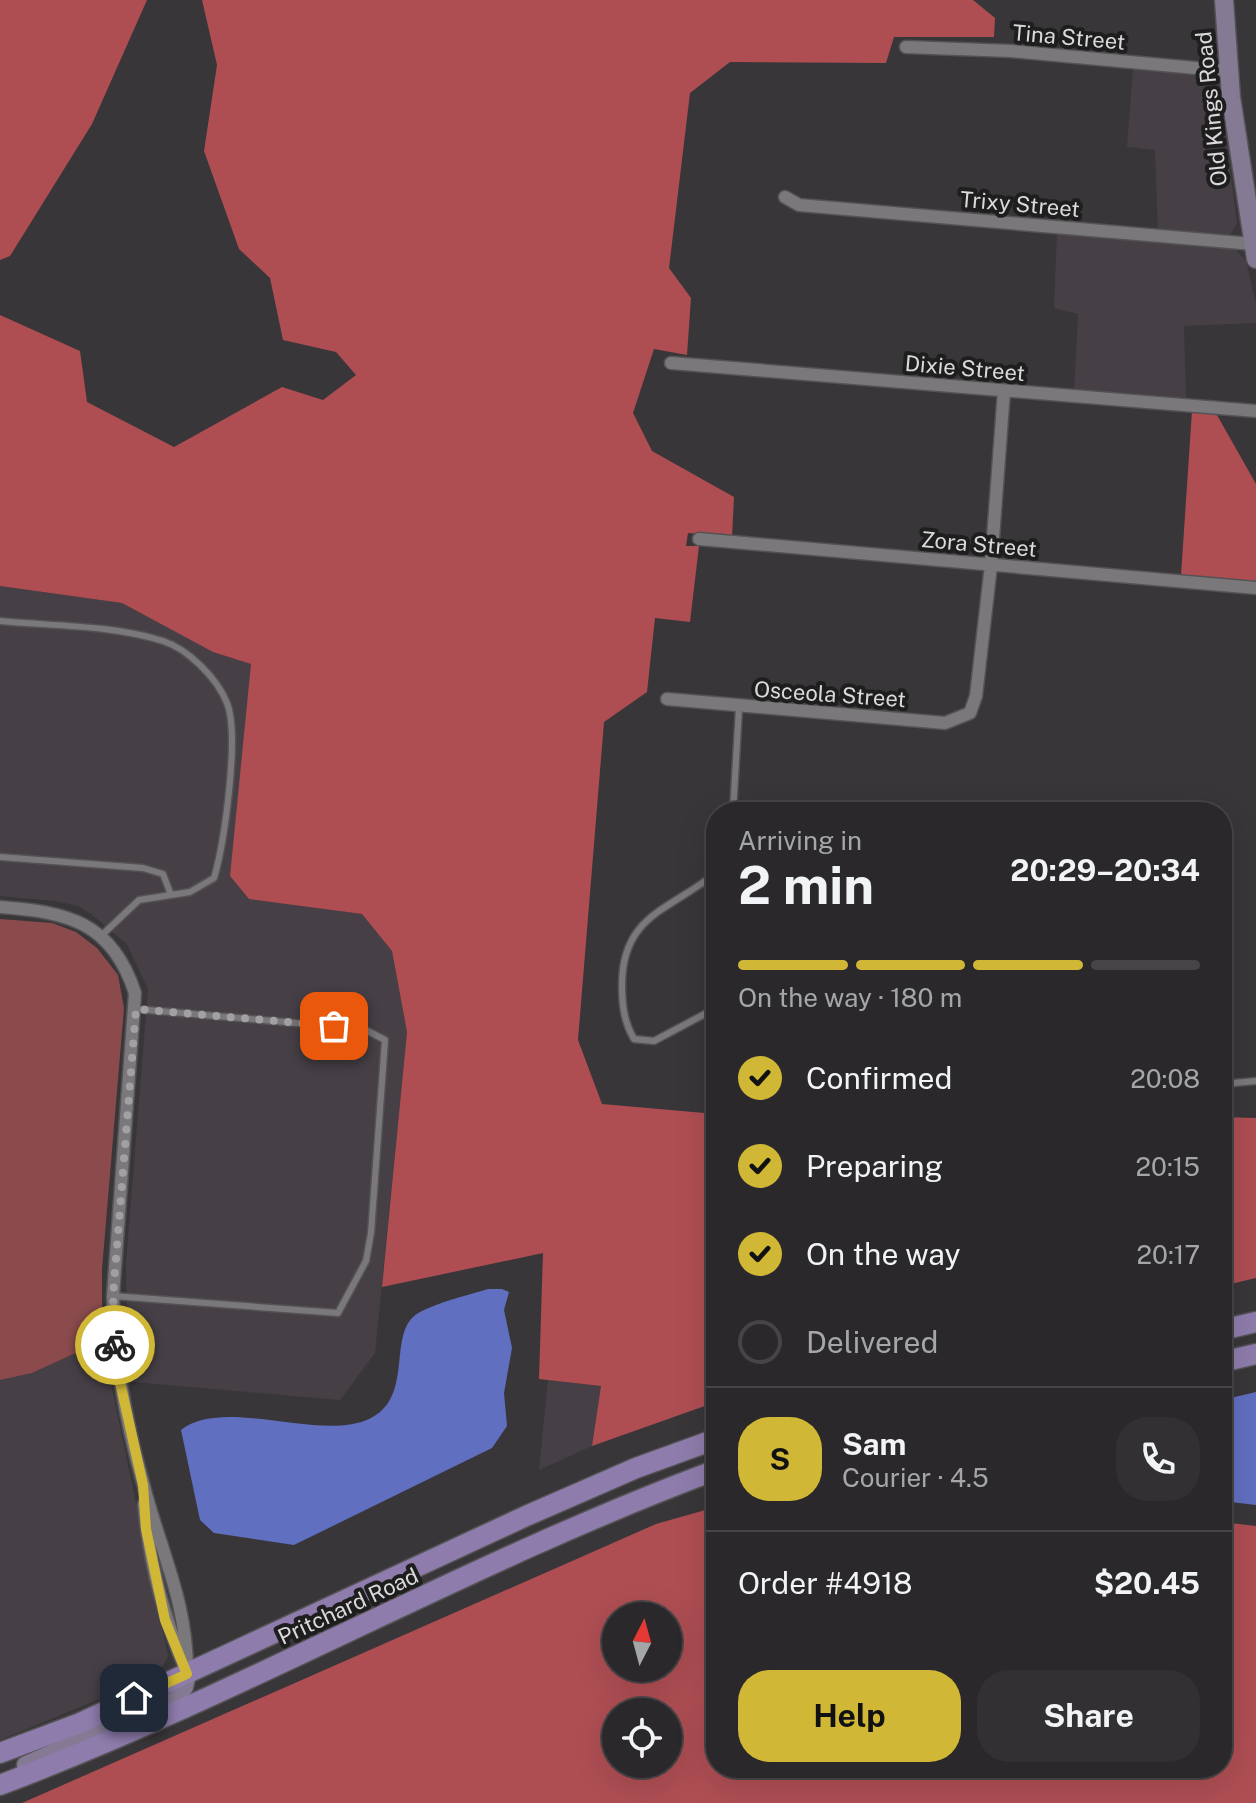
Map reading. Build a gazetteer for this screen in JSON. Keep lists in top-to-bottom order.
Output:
{
  "streets": {
    "main road": ["Pritchard Road"],
    "street": [
      "Tina Street",
      "Old Kings Road",
      "Trixy Street",
      "Dixie Street",
      "Zora Street",
      "Osceola Street"
    ]
  },
  "crossings": [
    ["Tina Street", "Old Kings Road"],
    ["Old Kings Road", "Trixy Street"],
    ["Zora Street", "Osceola Street"]
  ],
  "north": "top",
  "page": {
    "heading": ["2 min", "Arriving in", "20:29–20:34"],
    "panel": [
      "Sam",
      "Courier · 4.5",
      "Order #4918",
      "$20.45"
    ],
    "bar": "On the way · 180 m",
    "list": [
      ["Confirmed", "20:08"],
      ["Preparing", "20:15"],
      ["On the way", "20:17"],
      "Delivered"
    ],
    "round": "S",
    "buttons": ["Help", "Share"]
  }
}
